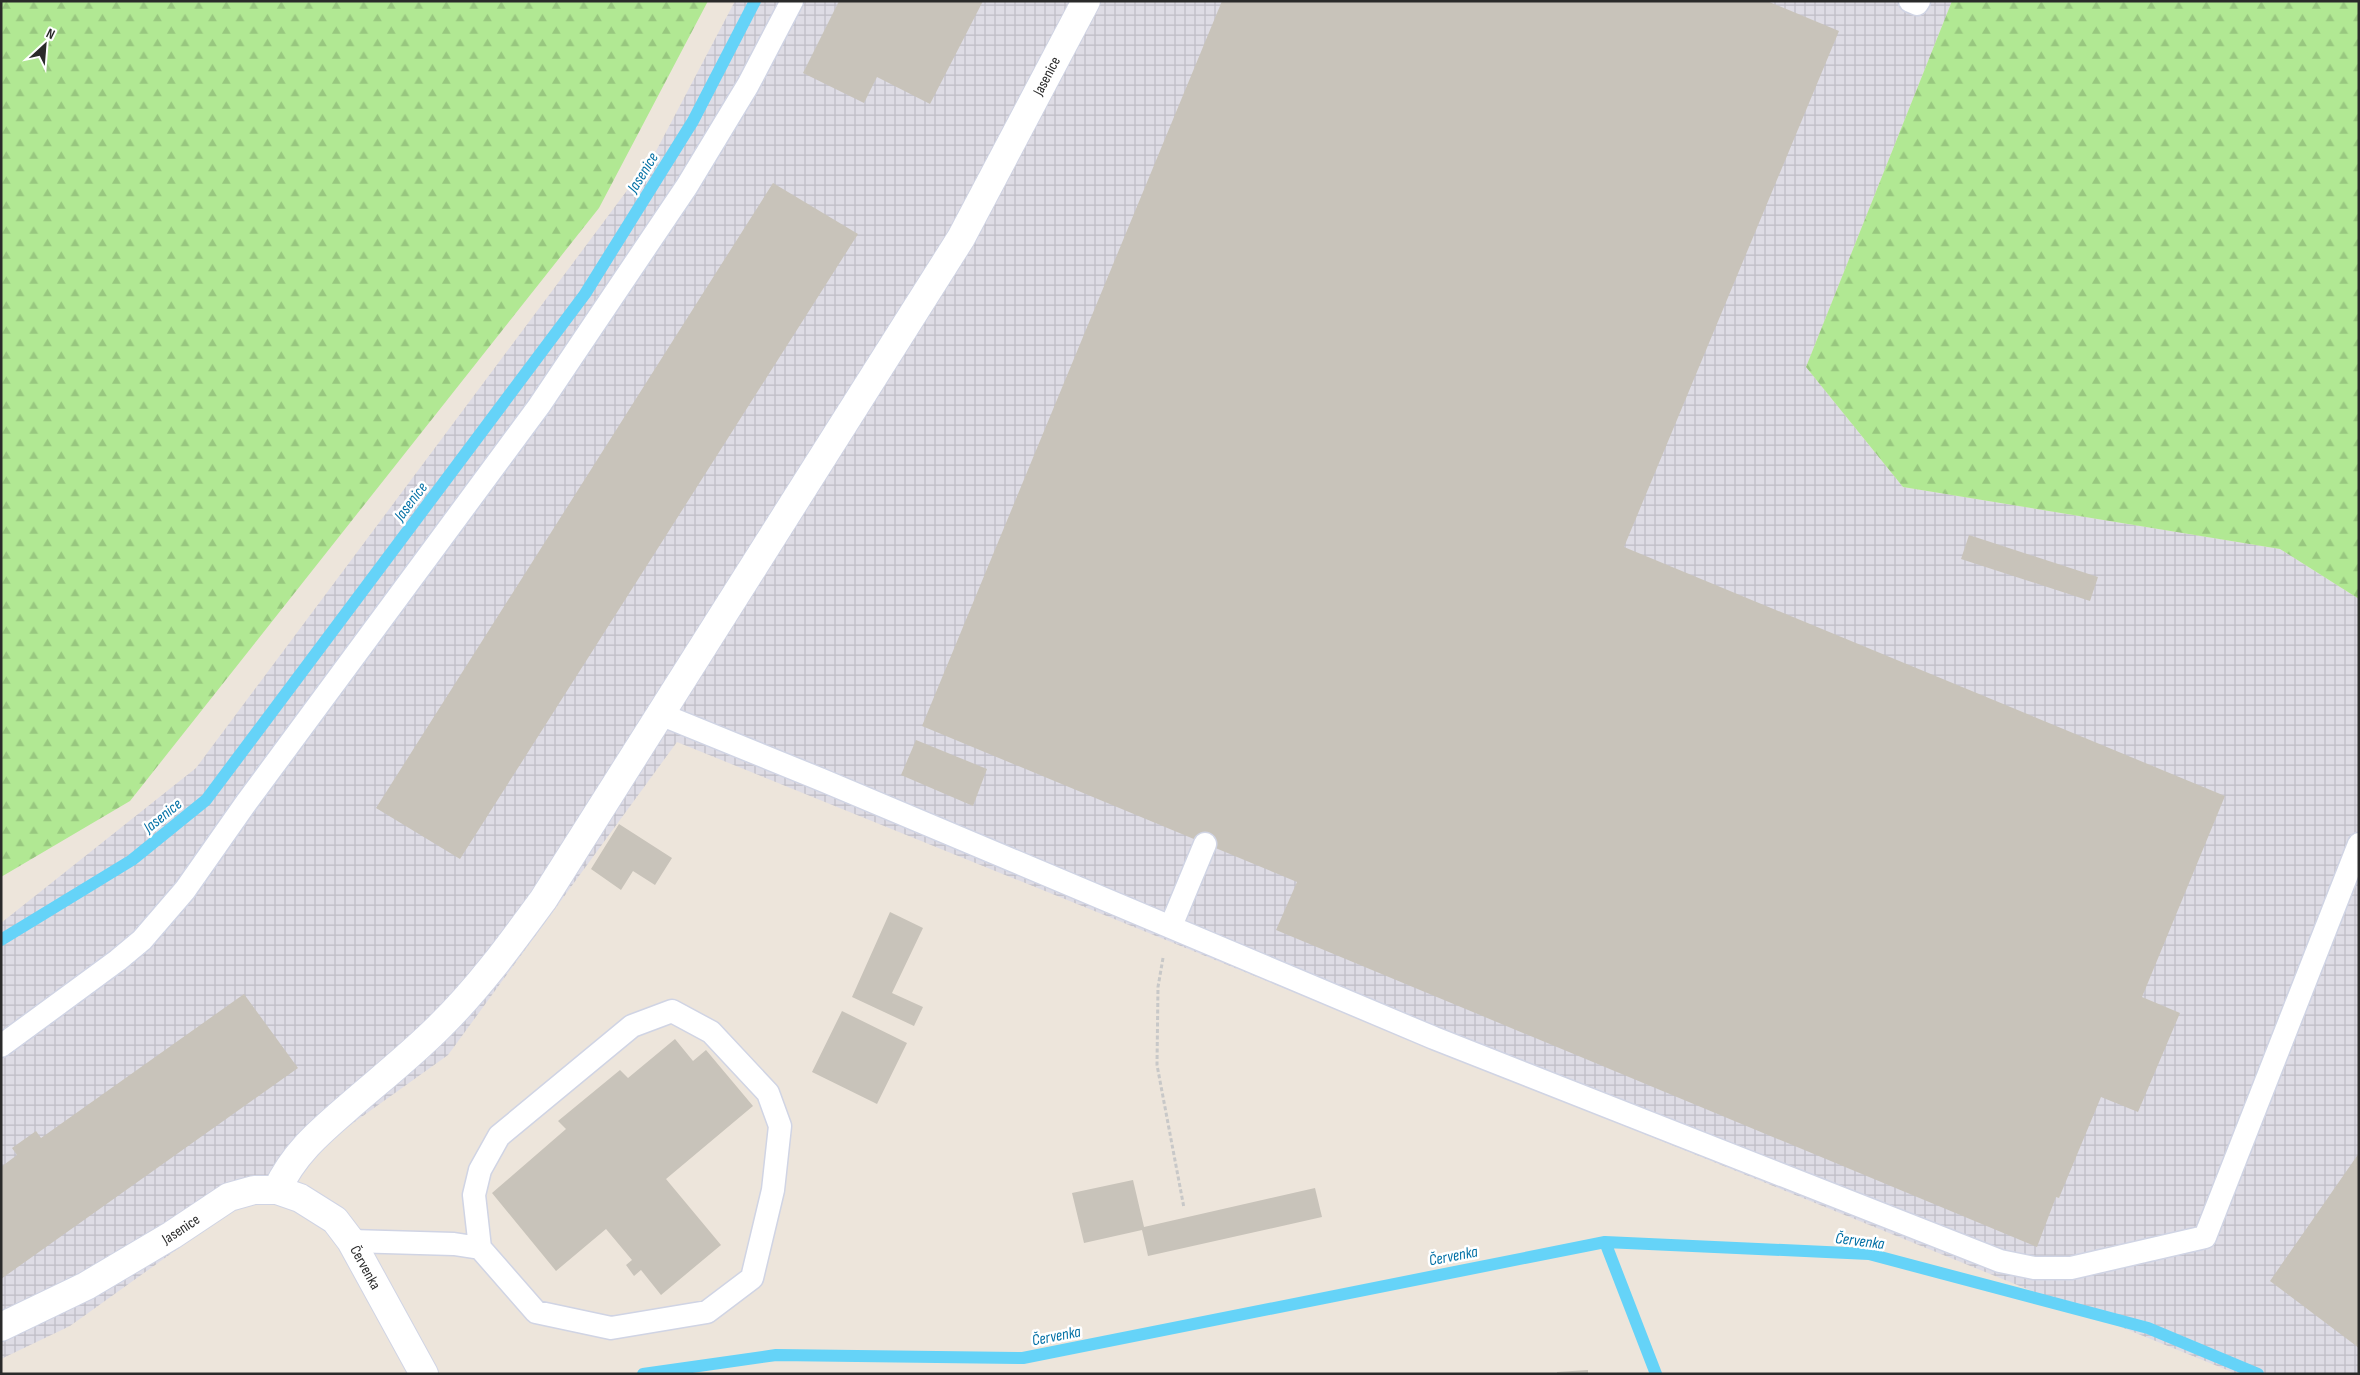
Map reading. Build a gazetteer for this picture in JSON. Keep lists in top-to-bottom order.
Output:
{
  "streets": {
    "street": ["Jasenice", "Červenka"]
  },
  "crossings": [
    ["Jasenice", "Červenka"]
  ],
  "water": ["Jasenice", "Červenka"],
  "north": "top right"
}
